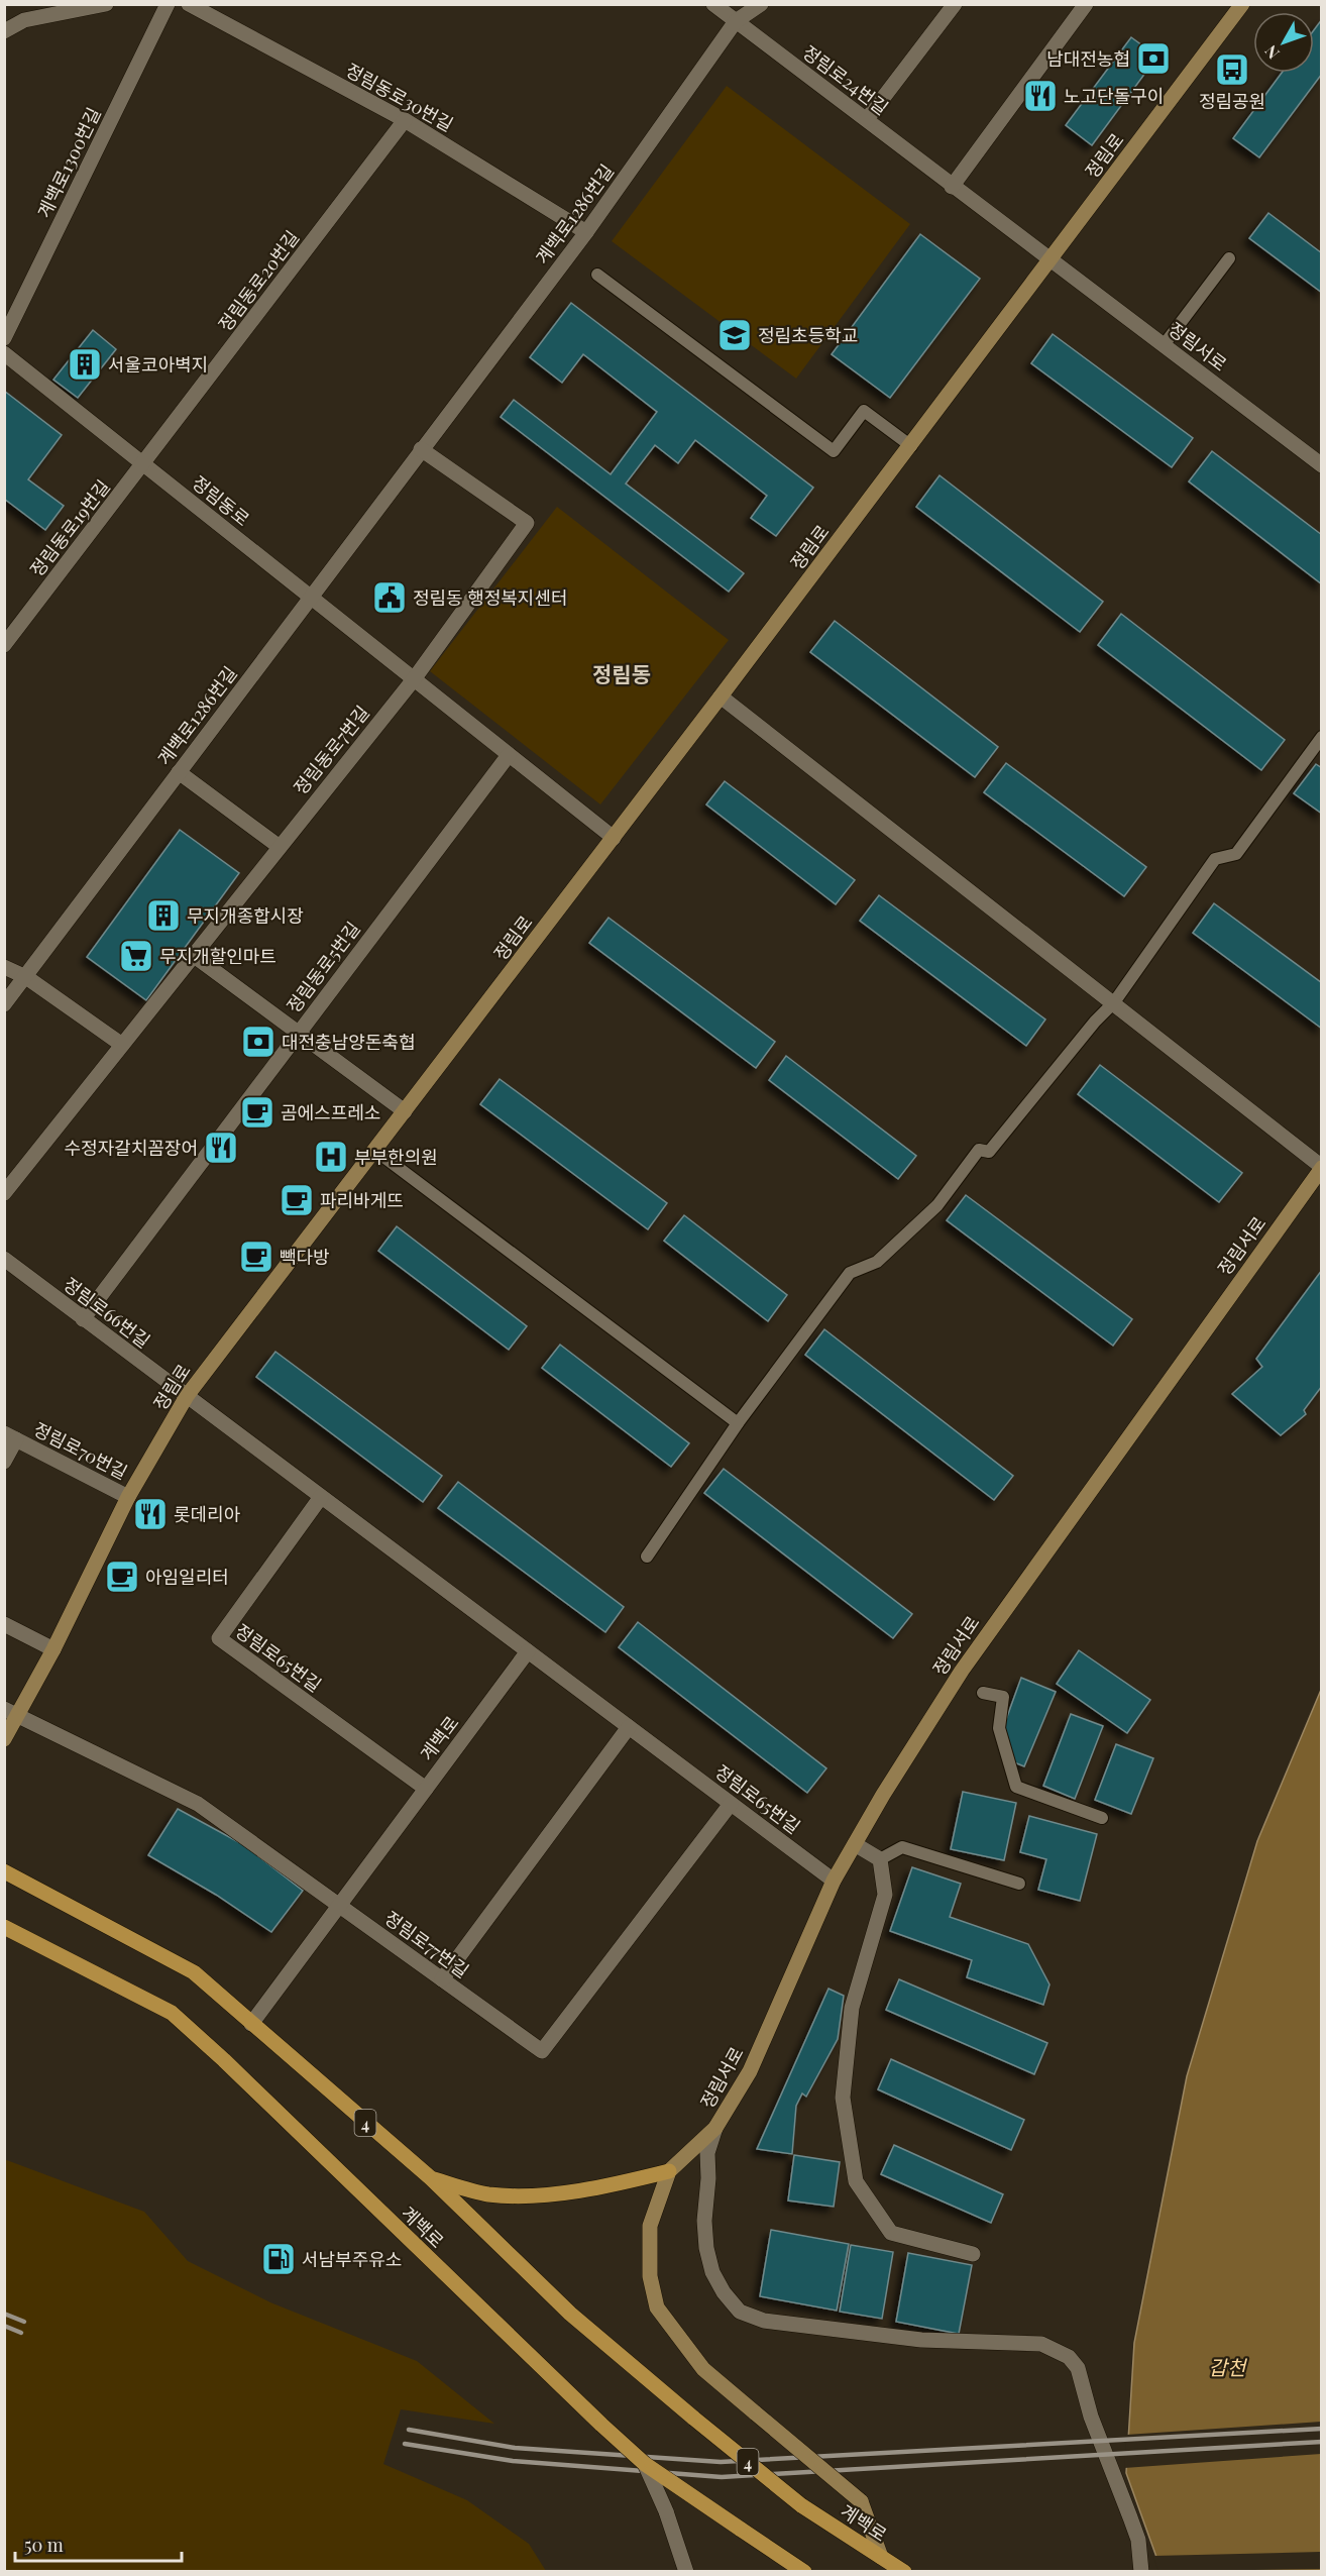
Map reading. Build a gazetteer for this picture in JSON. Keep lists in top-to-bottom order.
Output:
{
  "streets": {
    "main road": [
      "정림로",
      "정림서로",
      "계백로",
      "4"
    ],
    "street": [
      "정림로24번길",
      "정림동로30번길",
      "계백로1300번길",
      "계백로1286번길",
      "정림동로20번길",
      "정림동로",
      "정림동로19번길",
      "정림동로7번길",
      "정림동로5번길",
      "정림로66번길",
      "정림로70번길",
      "정림로65번길",
      "정림로77번길"
    ]
  },
  "crossings": [
    ["정림로24번길", "정림로"],
    ["정림로24번길", "계백로1286번길"],
    ["정림로24번길", "정림서로"],
    ["정림동로30번길", "계백로1286번길"],
    ["정림동로30번길", "정림동로20번길"],
    ["정림로", "정림서로"],
    ["정림로", "정림동로"],
    ["정림로", "정림로66번길"],
    ["정림로", "정림로70번길"],
    ["정림로", "정림로65번길"],
    ["정림로", "정림로77번길"],
    ["계백로1286번길", "정림동로"],
    ["정림동로20번길", "정림동로"],
    ["정림동로20번길", "정림동로19번길"],
    ["정림서로", "정림로65번길"],
    ["정림동로", "정림동로19번길"],
    ["정림동로", "정림동로7번길"],
    ["정림동로", "정림동로5번길"],
    ["정림동로5번길", "정림로66번길"],
    ["정림로66번길", "정림로65번길"],
    ["정림로65번길", "계백로"],
    ["정림로65번길", "정림로77번길"],
    ["계백로", "정림로77번길"],
    ["계백로", "4"]
  ],
  "districts": ["정림동"],
  "water": ["갑천"],
  "places": {
    "bank": ["남대전농협", "대전충남양돈축협"],
    "bus stop": ["정림공원"],
    "restaurant": ["노고단돌구이", "수정자갈치꼼장어", "롯데리아"],
    "school or university": ["정림초등학교"],
    "building": ["서울코아벽지", "무지개종합시장"],
    "public building": ["정림동 행정복지센터"],
    "supermarket": ["무지개할인마트"],
    "cafe": [
      "곰에스프레소",
      "파리바게뜨",
      "빽다방",
      "아임일리터"
    ],
    "hospital": ["부부한의원"],
    "fuel station": ["서남부주유소"]
  },
  "scale_bar": "50 m",
  "north": "bottom left"
}
